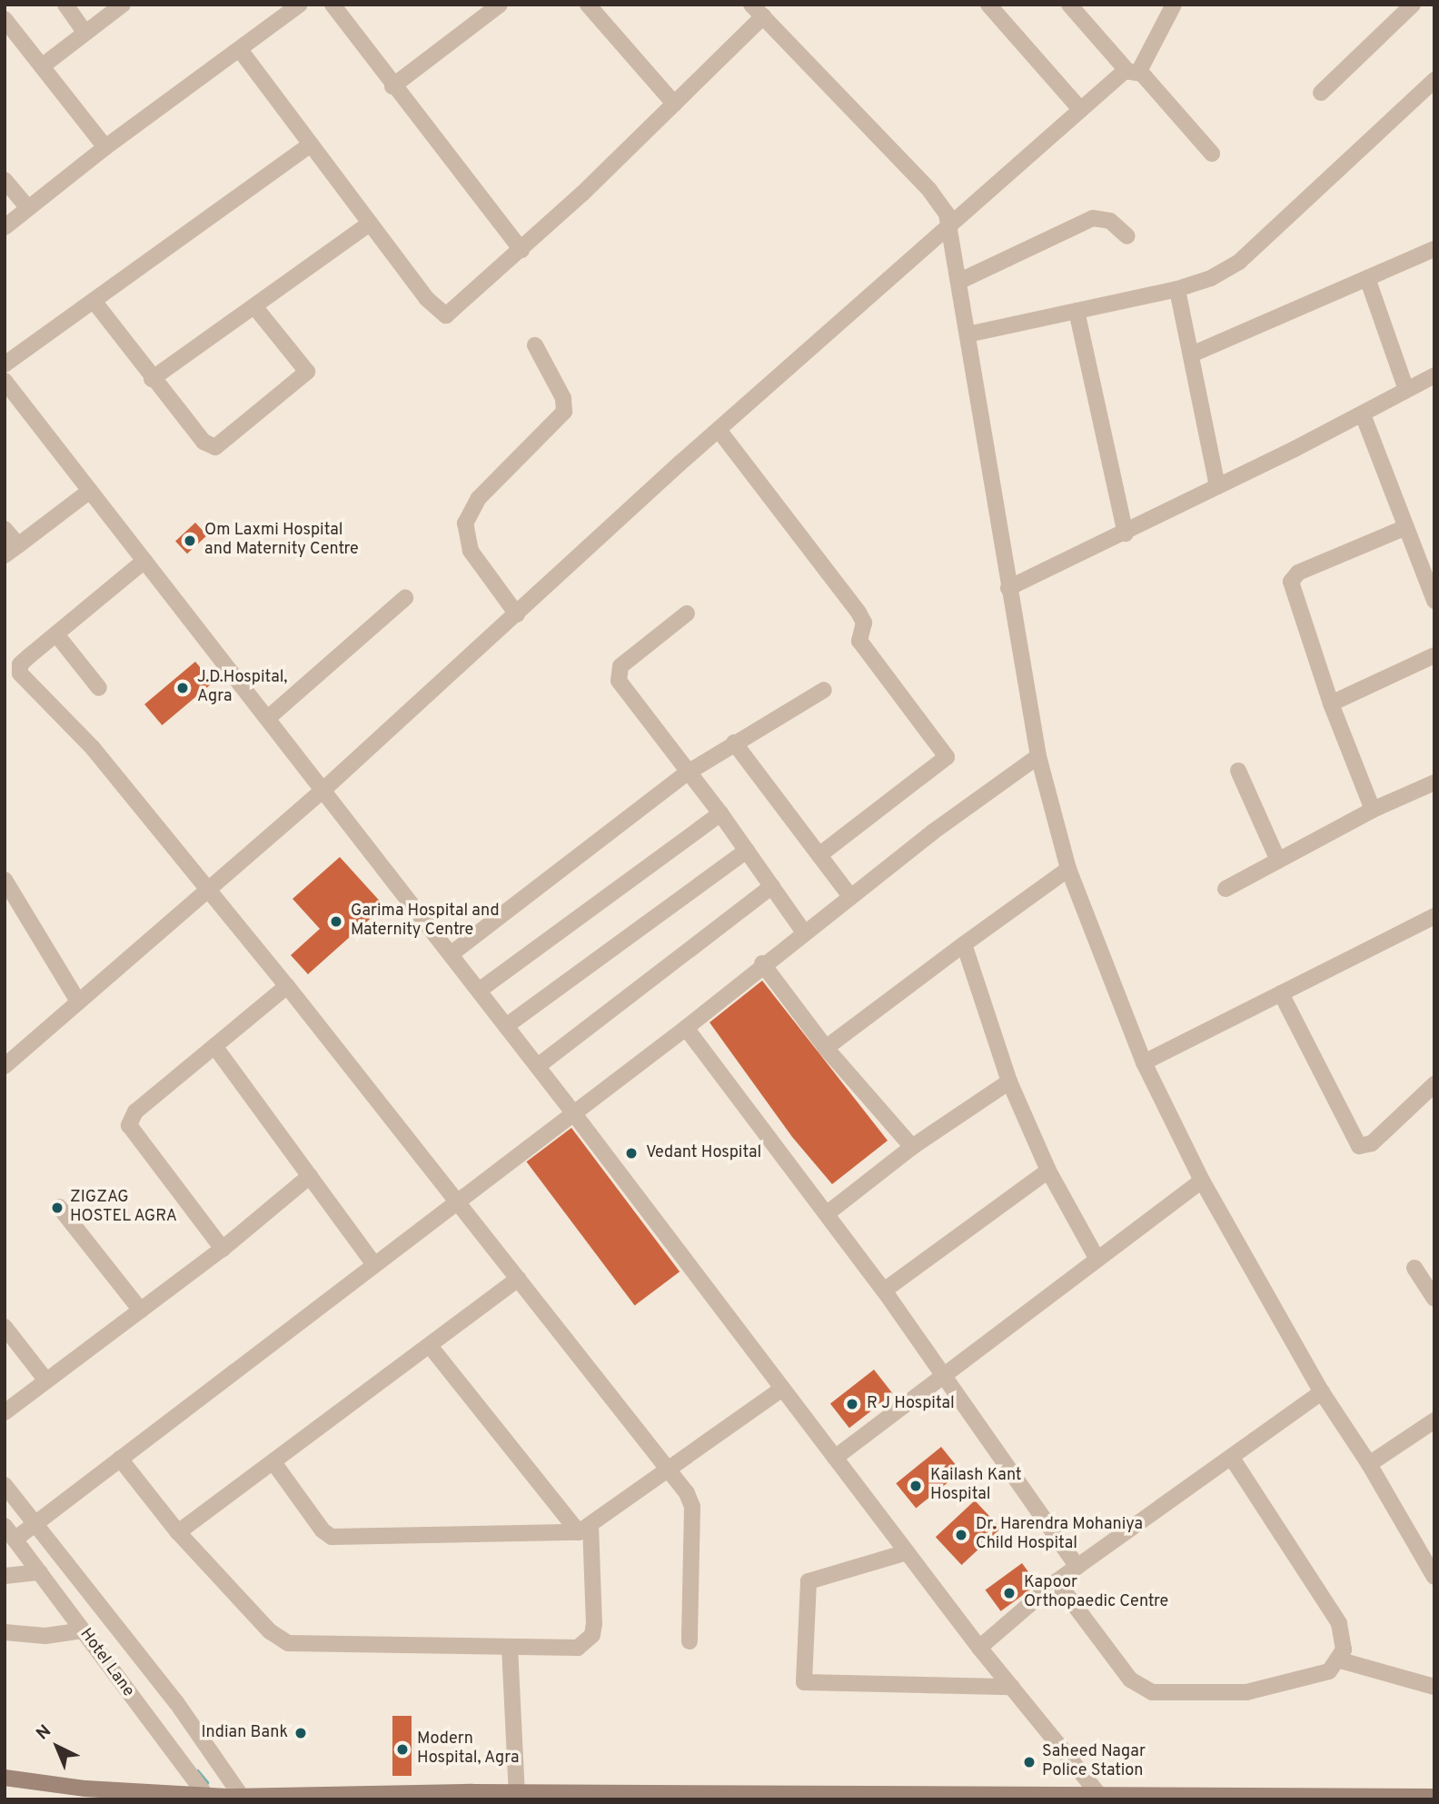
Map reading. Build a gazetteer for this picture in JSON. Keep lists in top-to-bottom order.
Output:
{
  "streets": {
    "street": ["Hotel Lane"]
  },
  "places": [
    "Om Laxmi Hospital and Maternity Centre",
    "J.D.Hospital, Agra",
    "Garima Hospital and Maternity Centre",
    "Vedant Hospital",
    "ZIGZAG HOSTEL AGRA",
    "R J Hospital",
    "Kailash Kant Hospital",
    "Dr. Harendra Mohaniya Child Hospital",
    "Kapoor Orthopaedic Centre",
    "Indian Bank",
    "Modern Hospital, Agra",
    "Saheed Nagar Police Station"
  ],
  "north": "top left"
}
